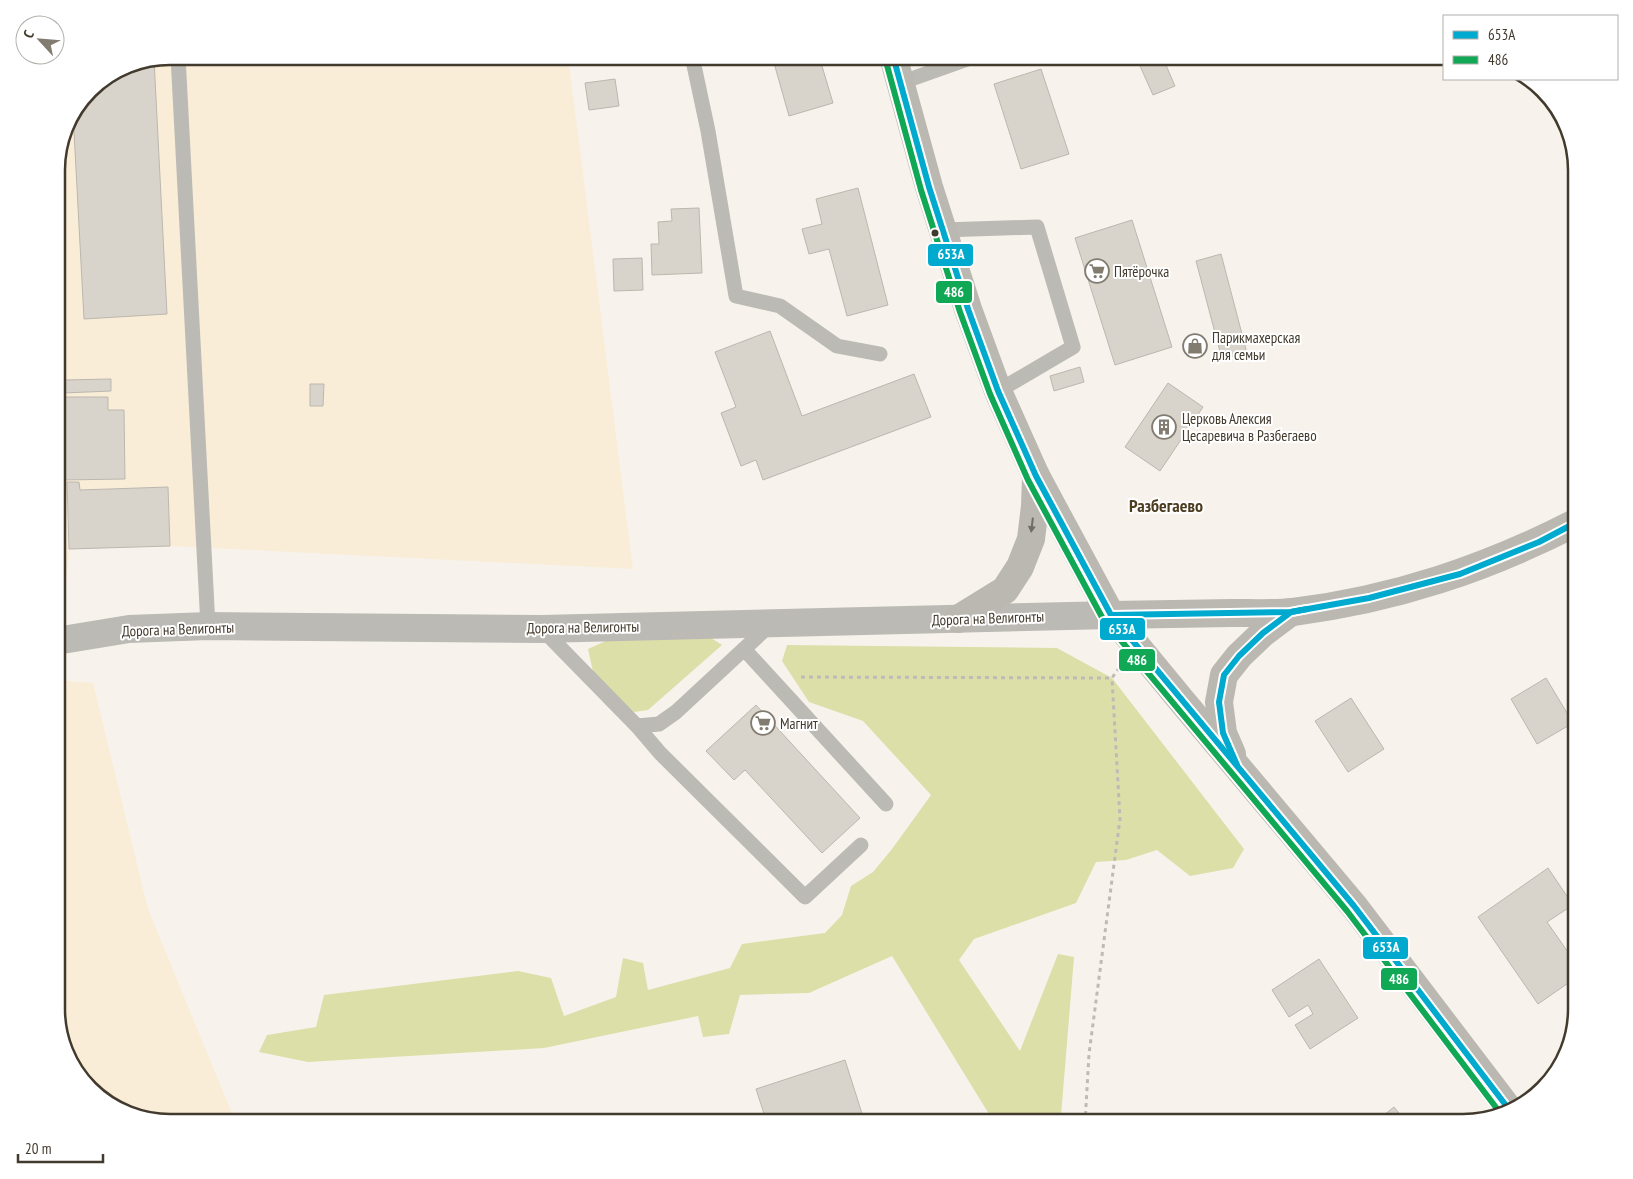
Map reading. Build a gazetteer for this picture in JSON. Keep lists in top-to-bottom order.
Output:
{
  "streets": {
    "street": ["Дорога на Велигонты"]
  },
  "districts": ["Разбегаево"],
  "places": {
    "supermarket": ["Пятёрочка", "Магнит"],
    "shop": ["Парикмахерская для семьи"],
    "building": ["Церковь Алексия Цесаревича в Разбегаево"]
  },
  "lines": ["transit line 653А", "transit line 486"],
  "legend": ["653А", "486"],
  "scale_bar": "20 m",
  "north": "top left"
}
